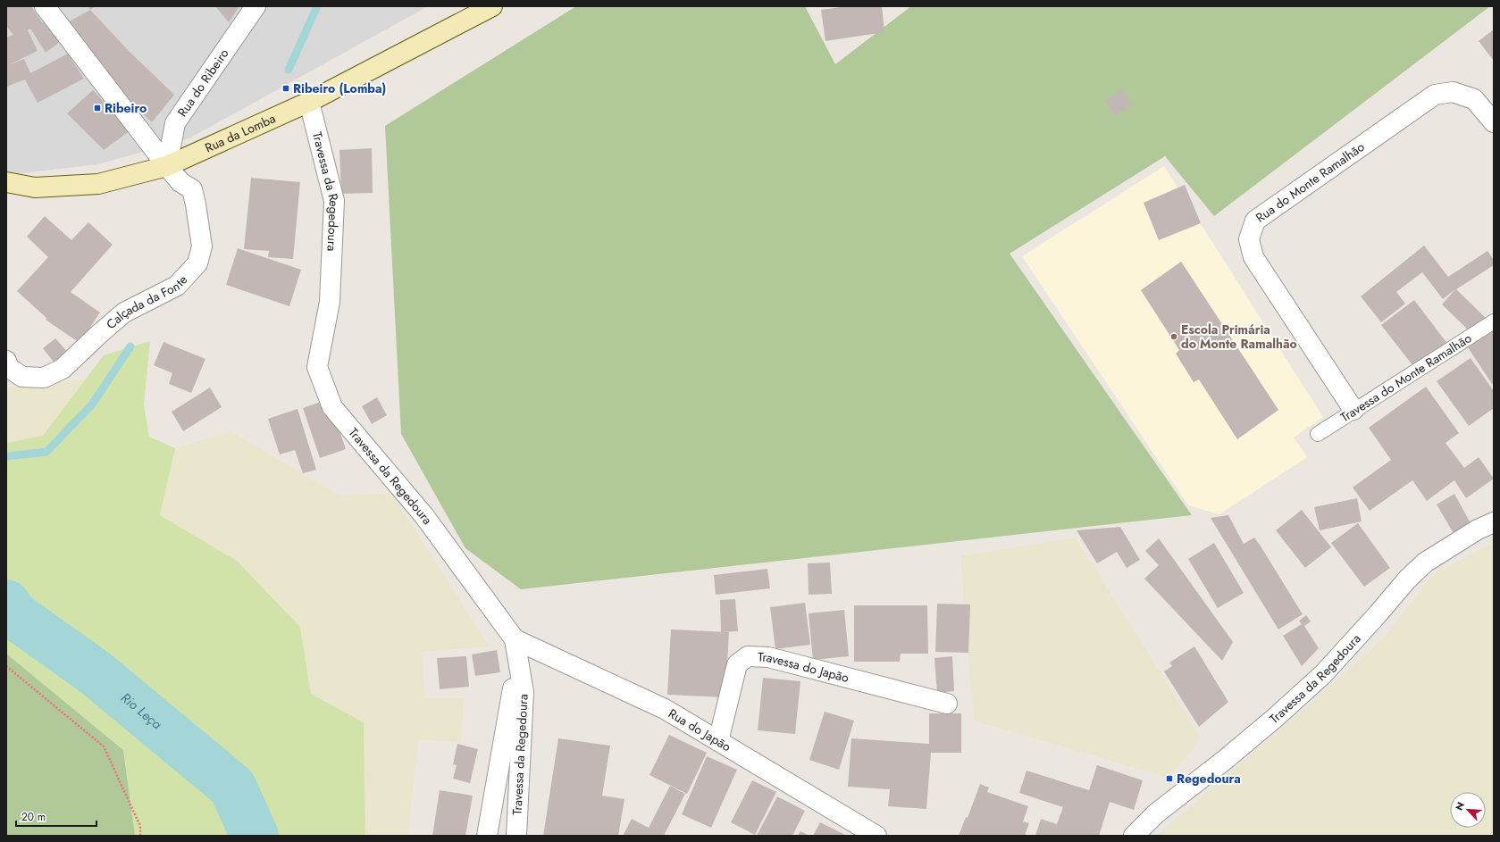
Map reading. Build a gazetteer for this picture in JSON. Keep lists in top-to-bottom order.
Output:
{
  "streets": {
    "main road": ["Rua da Lomba"],
    "street": [
      "Rua do Ribeiro",
      "Rua do Monte Ramalhão",
      "Travessa da Regedoura",
      "Calçada da Fonte",
      "Travessa do Japão",
      "Rua do Japão"
    ],
    "lane": ["Travessa do Monte Ramalhão"]
  },
  "crossings": [
    ["Rua do Ribeiro", "Rua da Lomba"],
    ["Rua do Ribeiro", "Calçada da Fonte"],
    ["Rua da Lomba", "Travessa da Regedoura"],
    ["Rua da Lomba", "Calçada da Fonte"],
    ["Rua do Monte Ramalhão", "Travessa do Monte Ramalhão"],
    ["Travessa da Regedoura", "Rua do Japão"],
    ["Travessa do Japão", "Rua do Japão"]
  ],
  "water": ["Rio Leça"],
  "places": {
    "transit": ["Ribeiro (Lomba)", "Ribeiro", "Regedoura"],
    "other": ["Escola Primária do Monte Ramalhão"]
  },
  "scale_bar": "20 m",
  "north": "top left"
}
